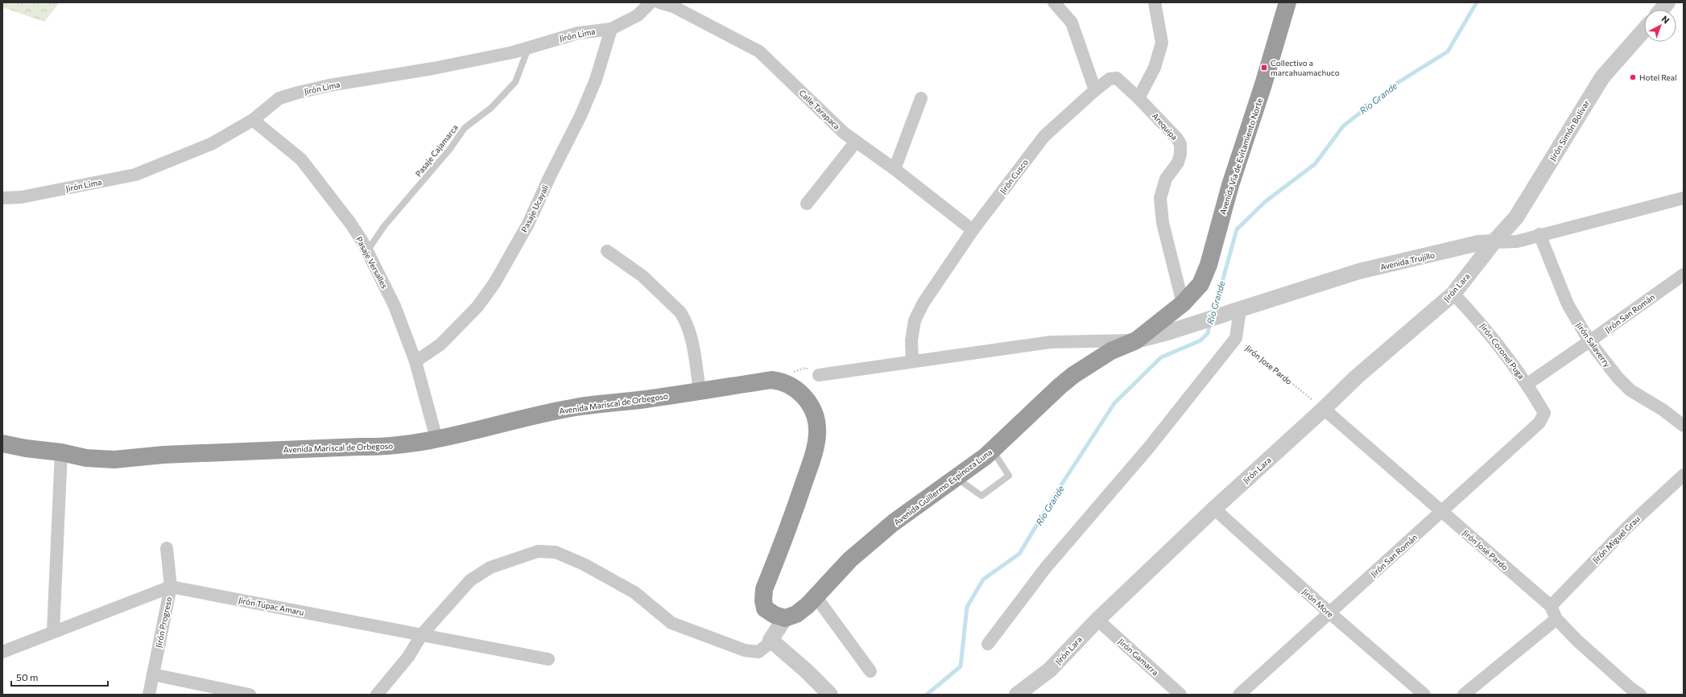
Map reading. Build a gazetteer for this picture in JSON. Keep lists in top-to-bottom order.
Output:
{
  "streets": {
    "highway": ["Avenida Vía de Evitamiento Norte", "Avenida Mariscal de Orbegoso", "Avenida Guillermo Espinoza Luna"],
    "street": [
      "Jirón Lima",
      "Calle Tarapaca",
      "Arequipa",
      "Jirón Simón Bolívar",
      "Jirón Cusco",
      "Pasaje Ucayali",
      "Avenida Trujillo",
      "Pasaje Versalles",
      "Jirón Lara",
      "Jirón San Román",
      "Jirón Salaverry",
      "Jirón Coronel Puga",
      "Jirón Miguel Grau",
      "Jirón José Pardo",
      "Jirón More",
      "Jirón Túpac Amaru",
      "Jirón Progreso",
      "Jirón Gamarra"
    ],
    "lane": ["Pasaje Cajamarca"],
    "path": ["Jirón Jose Pardo"]
  },
  "crossings": [
    ["Jirón Lima", "Pasaje Cajamarca"],
    ["Jirón Lima", "Pasaje Ucayali"],
    ["Jirón Lima", "Pasaje Versalles"],
    ["Calle Tarapaca", "Jirón Cusco"],
    ["Arequipa", "Avenida Vía de Evitamiento Norte"],
    ["Arequipa", "Jirón Cusco"],
    ["Arequipa", "Avenida Guillermo Espinoza Luna"],
    ["Jirón Simón Bolívar", "Avenida Trujillo"],
    ["Jirón Simón Bolívar", "Jirón Lara"],
    ["Pasaje Cajamarca", "Pasaje Versalles"],
    ["Avenida Vía de Evitamiento Norte", "Avenida Guillermo Espinoza Luna"],
    ["Pasaje Ucayali", "Pasaje Versalles"],
    ["Avenida Trujillo", "Jirón Lara"],
    ["Avenida Trujillo", "Jirón Salaverry"],
    ["Avenida Trujillo", "Avenida Guillermo Espinoza Luna"],
    ["Pasaje Versalles", "Avenida Mariscal de Orbegoso"],
    ["Jirón Lara", "Jirón Coronel Puga"],
    ["Jirón Lara", "Jirón Jose Pardo"],
    ["Jirón Lara", "Jirón José Pardo"],
    ["Jirón Lara", "Jirón More"],
    ["Jirón Lara", "Jirón Gamarra"],
    ["Jirón San Román", "Jirón Salaverry"],
    ["Jirón San Román", "Jirón Coronel Puga"],
    ["Jirón San Román", "Jirón José Pardo"],
    ["Jirón San Román", "Jirón More"],
    ["Jirón Jose Pardo", "Jirón José Pardo"],
    ["Avenida Mariscal de Orbegoso", "Avenida Guillermo Espinoza Luna"],
    ["Jirón Miguel Grau", "Jirón José Pardo"],
    ["Jirón Túpac Amaru", "Jirón Progreso"]
  ],
  "water": ["Río Grande"],
  "places": {
    "transit": ["Collectivo a marcahuamachuco"],
    "other": ["Hotel Real"]
  },
  "scale_bar": "50 m",
  "north": "top right"
}
